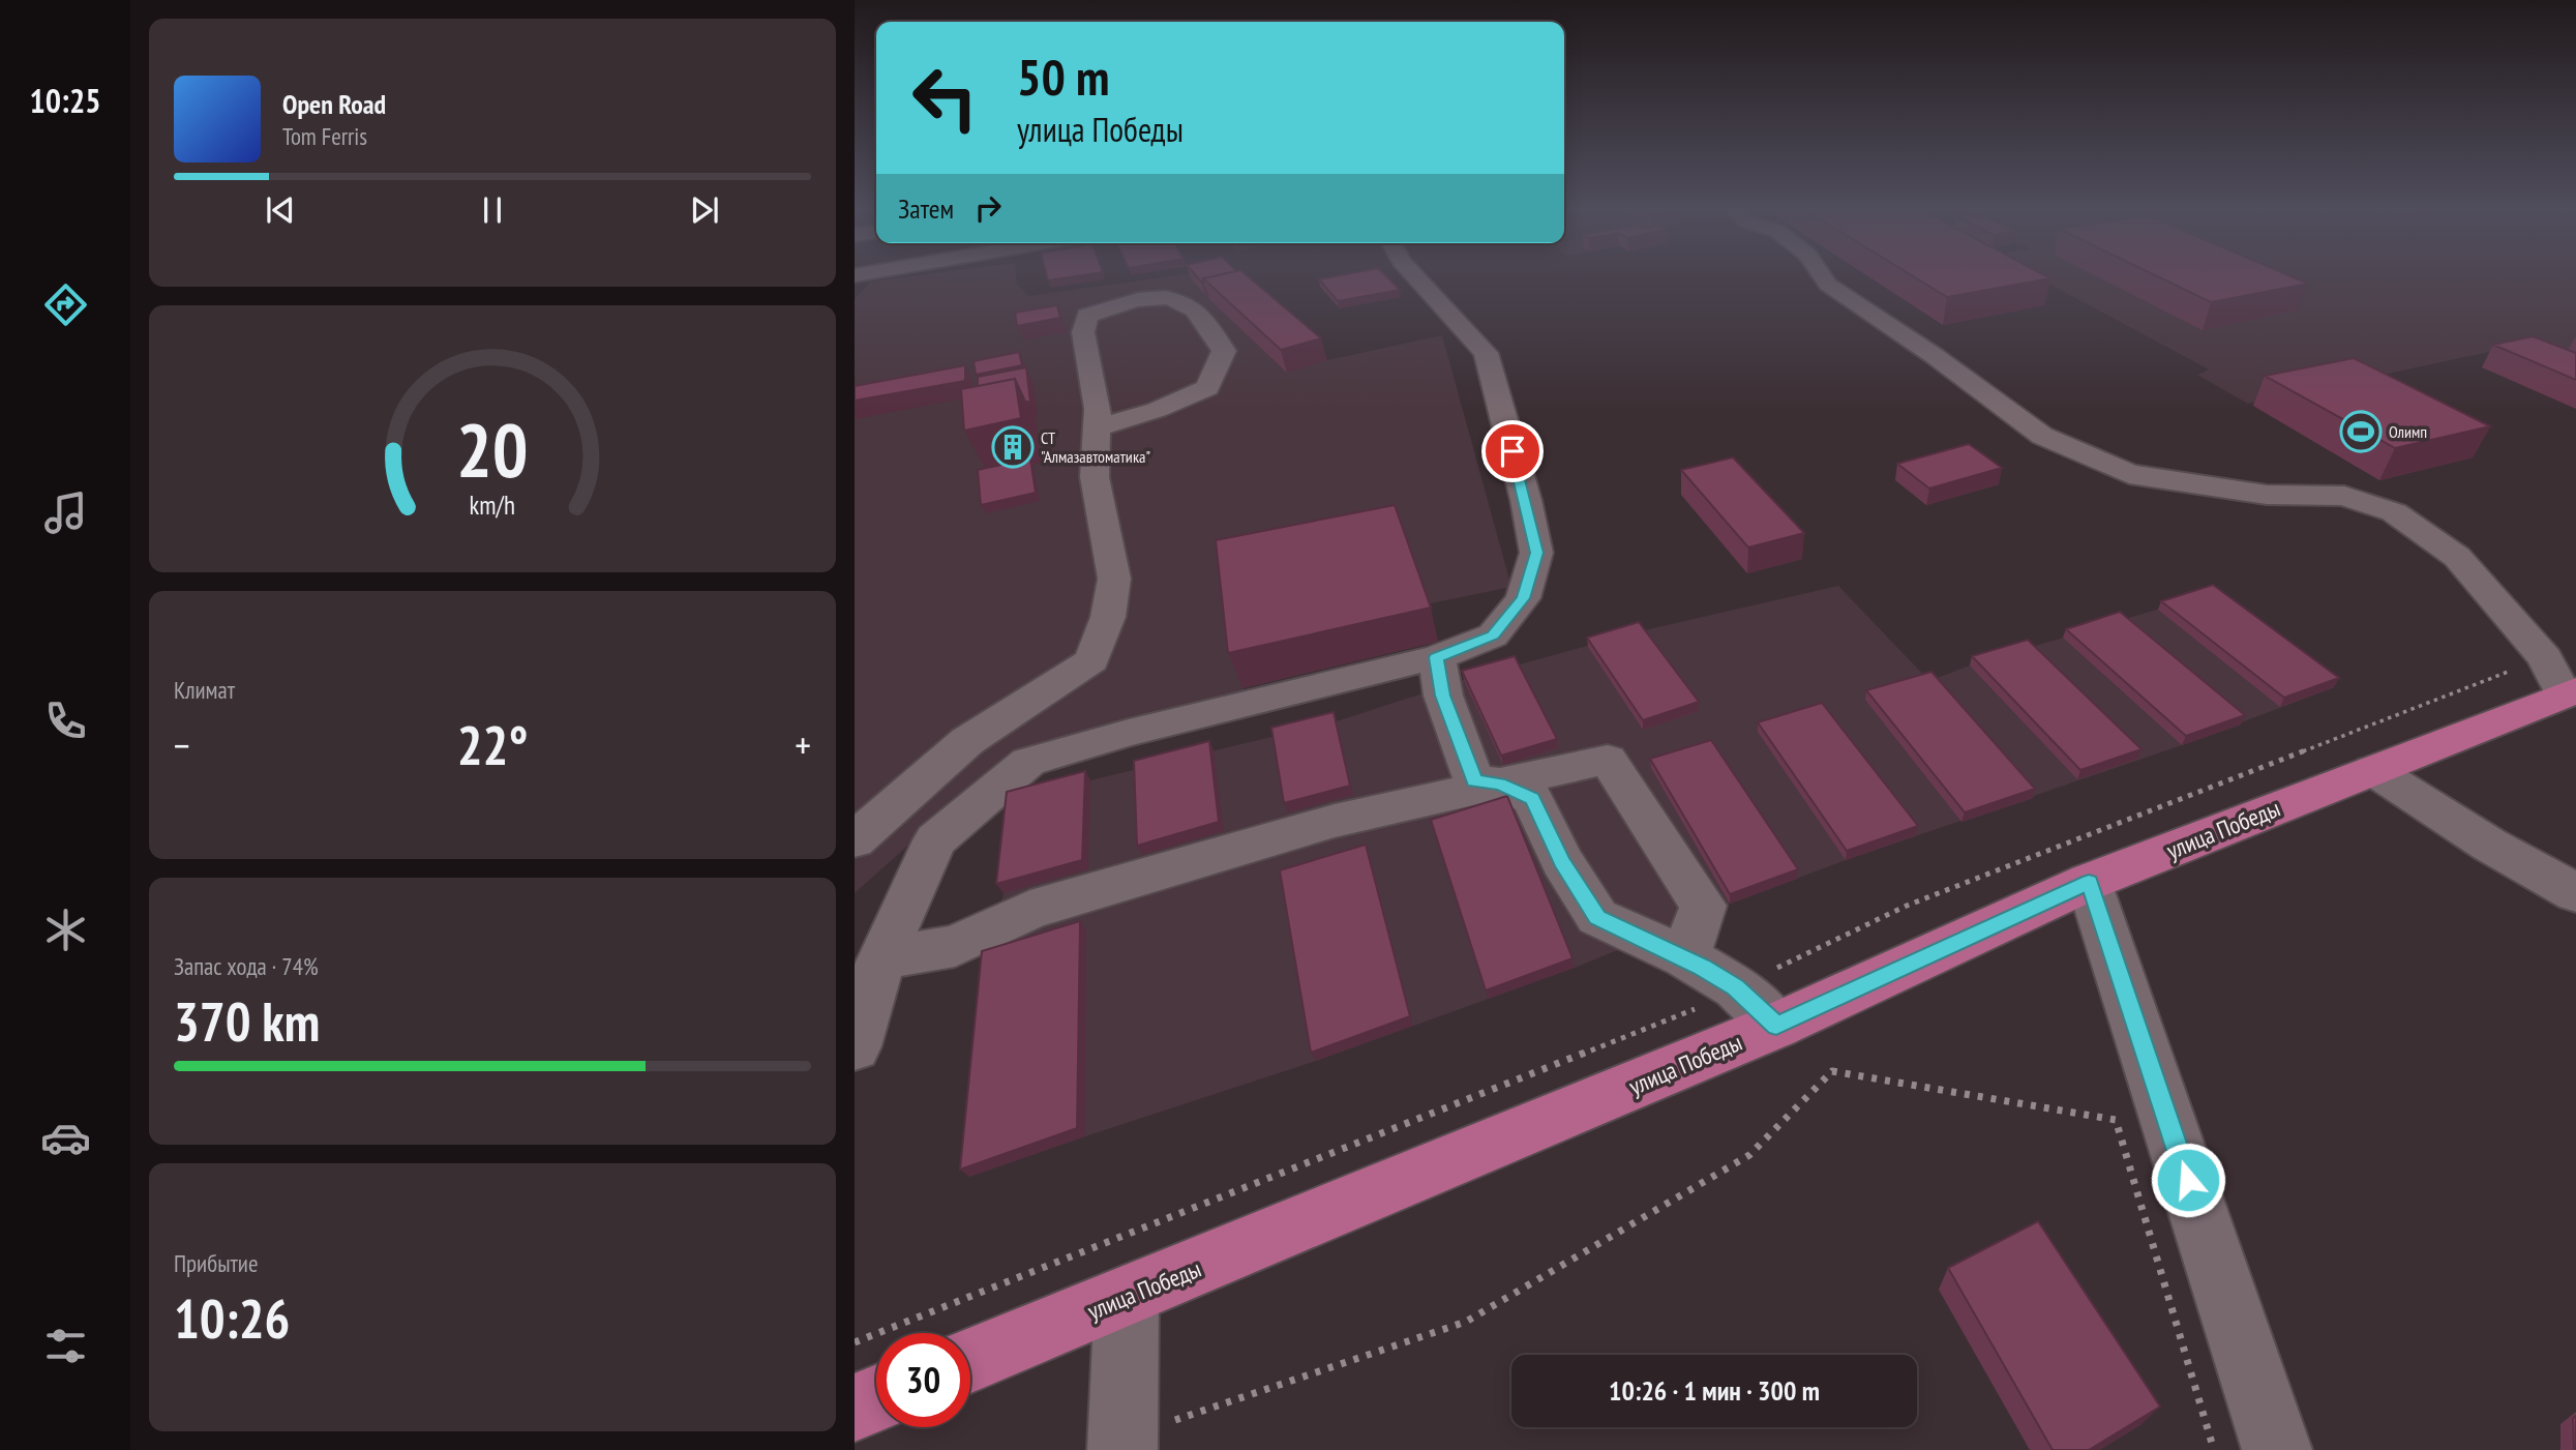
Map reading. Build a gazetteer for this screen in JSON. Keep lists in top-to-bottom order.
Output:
{
  "streets": {
    "main road": ["улица Победы"]
  },
  "places": {
    "sports": ["Олимп"],
    "building": ["СТ \"Алмазавтоматика\""]
  },
  "page": {
    "tabs": "10:25",
    "turn": ["50 m", "улица Победы"],
    "song": ["Open Road", "Tom Ferris"],
    "then": "Затем",
    "tile": [
      "Климат",
      ["Запас хода · 74%", "370 km"],
      ["Прибытие", "10:26"]
    ],
    "heat": ["−", "22°", "+"],
    "limit": "30",
    "trip": "10:26 · 1 мин · 300 m",
    "gauge": ["20", "km/h"]
  }
}
